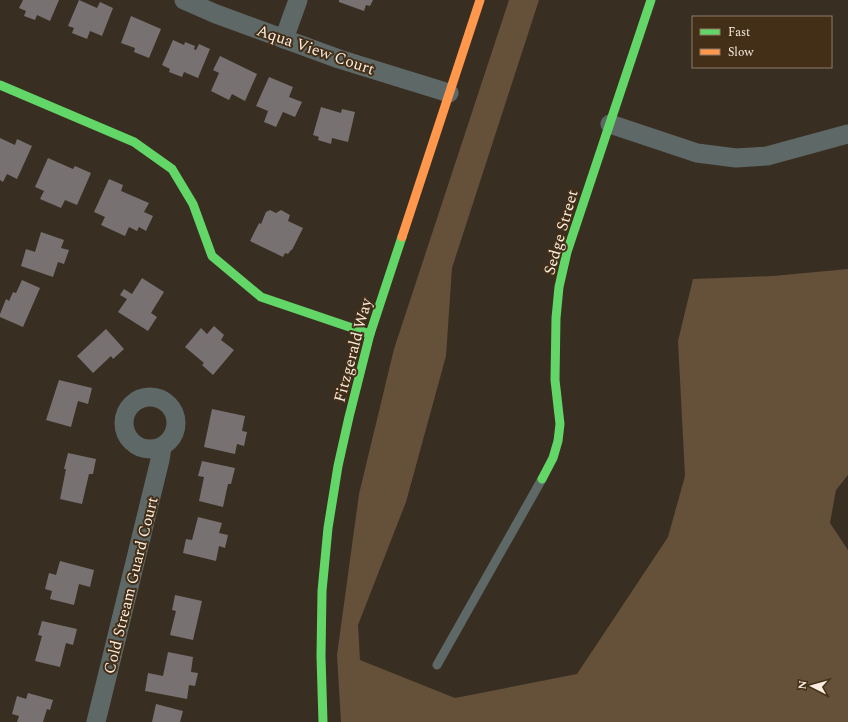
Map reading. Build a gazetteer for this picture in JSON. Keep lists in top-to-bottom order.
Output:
{
  "streets": {
    "street": [
      "Aqua View Court",
      "Sedge Street",
      "Fitzgerald Way",
      "Cold Stream Guard Court"
    ]
  },
  "crossings": [
    ["Aqua View Court", "Fitzgerald Way"]
  ],
  "legend": ["Fast", "Slow"],
  "north": "left"
}
